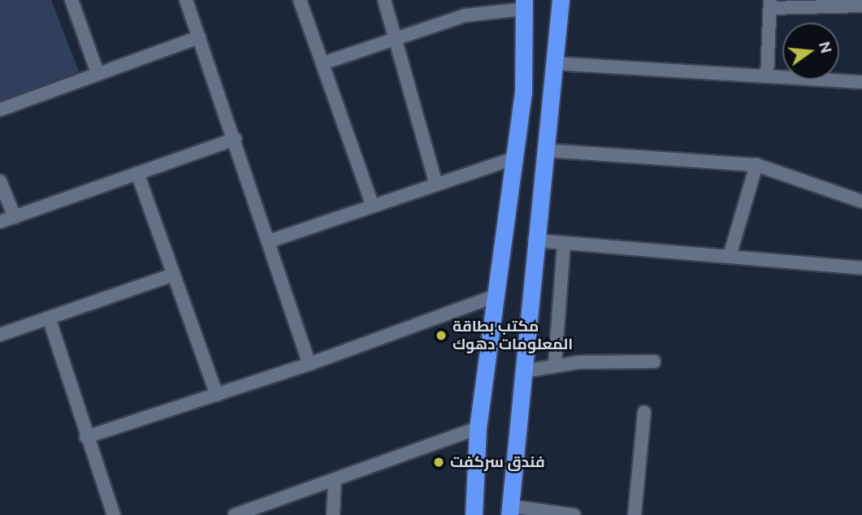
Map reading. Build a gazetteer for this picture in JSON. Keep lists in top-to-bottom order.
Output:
{
  "places": ["مكتب بطاقة المعلومات دهوك", "فندق سركفت"],
  "north": "right"
}
